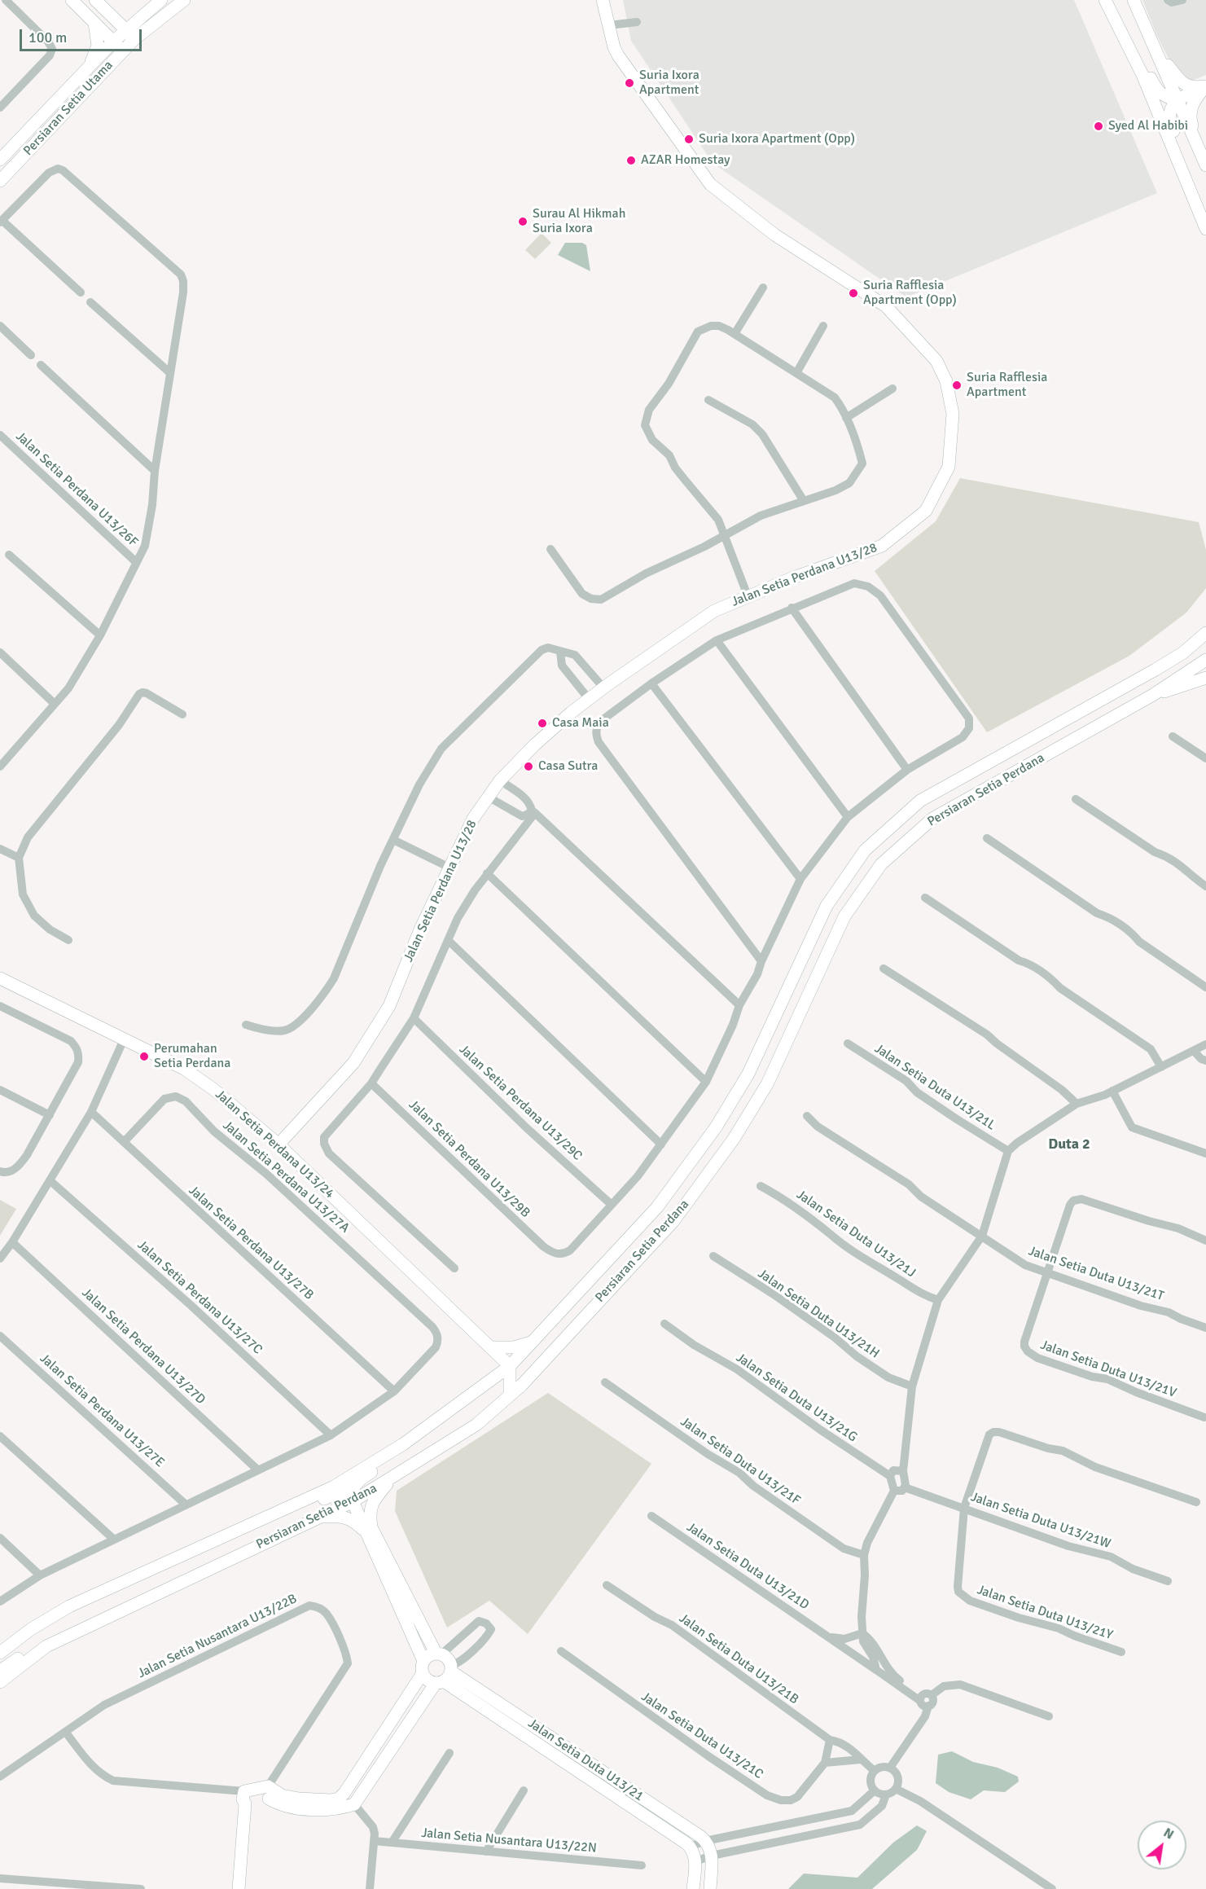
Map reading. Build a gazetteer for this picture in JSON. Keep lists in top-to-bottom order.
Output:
{
  "streets": {
    "main road": [
      "Persiaran Setia Utama",
      "Jalan Setia Perdana U13/28",
      "Persiaran Setia Perdana",
      "Jalan Setia Perdana U13/24",
      "Jalan Setia Duta U13/21"
    ],
    "street": [
      "Jalan Setia Perdana U13/26F",
      "Jalan Setia Duta U13/21L",
      "Jalan Setia Perdana U13/29C",
      "Jalan Setia Perdana U13/29B",
      "Jalan Setia Perdana U13/27A",
      "Jalan Setia Duta U13/21J",
      "Jalan Setia Perdana U13/27B",
      "Jalan Setia Duta U13/21T",
      "Jalan Setia Perdana U13/27C",
      "Jalan Setia Duta U13/21H",
      "Jalan Setia Perdana U13/27D",
      "Jalan Setia Duta U13/21V",
      "Jalan Setia Duta U13/21G",
      "Jalan Setia Perdana U13/27E",
      "Jalan Setia Duta U13/21F",
      "Jalan Setia Duta U13/21W",
      "Jalan Setia Duta U13/21D",
      "Jalan Setia Duta U13/21Y",
      "Jalan Setia Nusantara U13/22B",
      "Jalan Setia Duta U13/21B",
      "Jalan Setia Duta U13/21C",
      "Jalan Setia Nusantara U13/22N"
    ]
  },
  "crossings": [
    ["Jalan Setia Perdana U13/28", "Jalan Setia Perdana U13/24"],
    ["Persiaran Setia Perdana", "Jalan Setia Perdana U13/24"],
    ["Jalan Setia Perdana U13/29C", "Jalan Setia Perdana U13/29B"],
    ["Jalan Setia Perdana U13/27A", "Jalan Setia Perdana U13/27B"],
    ["Jalan Setia Duta U13/21T", "Jalan Setia Duta U13/21V"],
    ["Jalan Setia Duta U13/21W", "Jalan Setia Duta U13/21Y"]
  ],
  "districts": ["Duta 2"],
  "places": [
    "Suria Ixora Apartment",
    "Syed Al Habibi",
    "Suria Ixora Apartment (Opp)",
    "AZAR Homestay",
    "Surau Al Hikmah Suria Ixora",
    "Suria Rafflesia Apartment (Opp)",
    "Suria Rafflesia Apartment",
    "Casa Maia",
    "Casa Sutra",
    "Perumahan Setia Perdana"
  ],
  "scale_bar": "100 m",
  "north": "top right"
}
